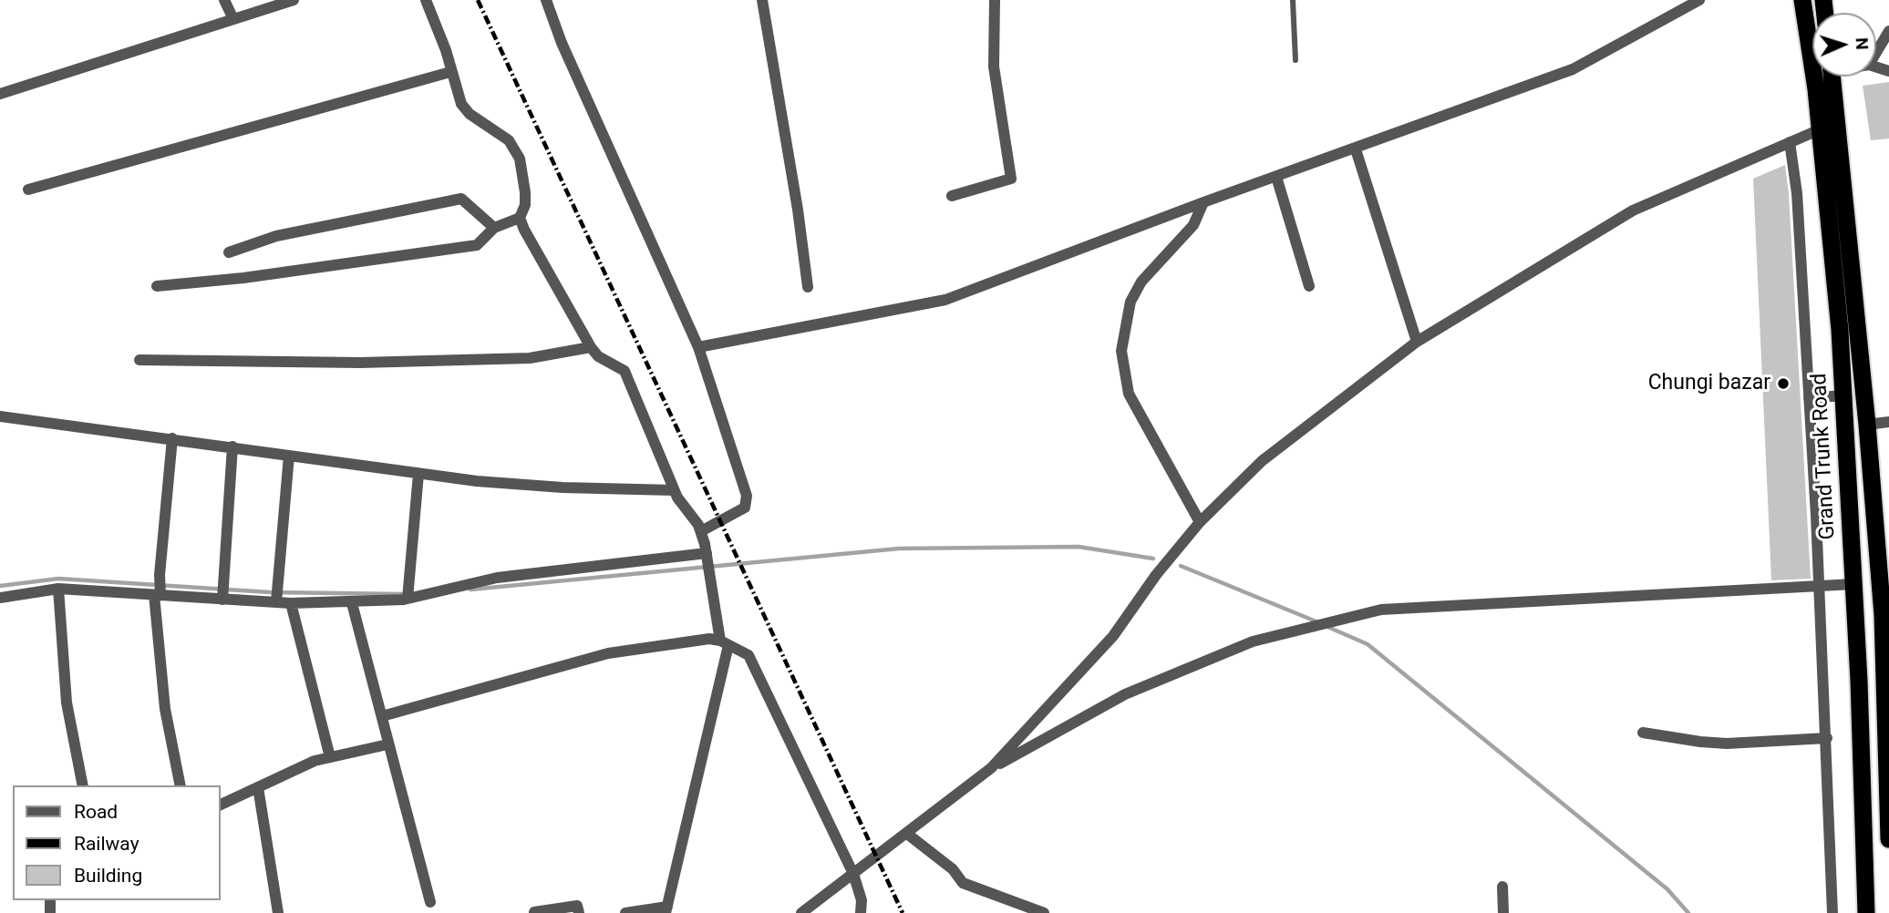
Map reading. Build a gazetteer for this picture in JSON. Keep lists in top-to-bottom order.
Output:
{
  "streets": {
    "highway": ["Grand Trunk Road"]
  },
  "places": ["Chungi bazar"],
  "legend": ["Road", "Railway", "Building"],
  "north": "right"
}
